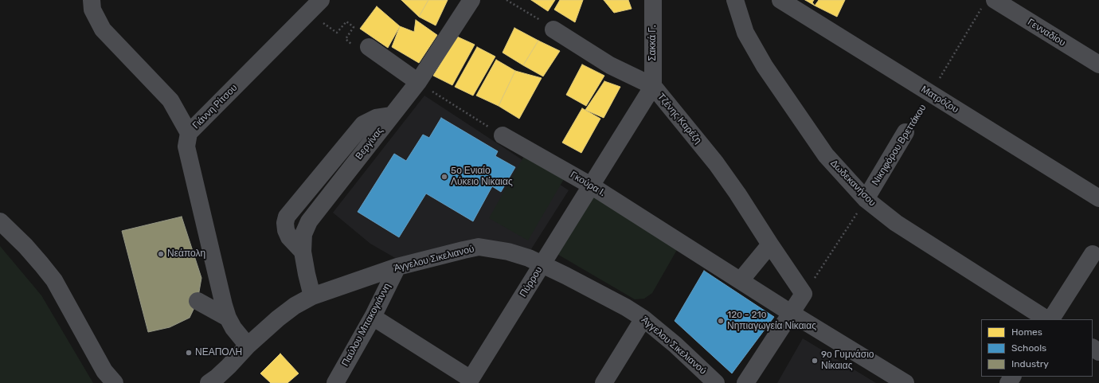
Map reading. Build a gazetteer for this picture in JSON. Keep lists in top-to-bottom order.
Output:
{
  "streets": {
    "street": [
      "Γενναδίου",
      "Σακκά Γ.",
      "Ματρόζου",
      "Γιάννη Ρίτσου",
      "Τζένης Καρέζη",
      "Βεργίνας",
      "Νικηφόρου Βρεττάκου",
      "Δωδεκανήσου",
      "Γκούρα Ι.",
      "Άγγελου Σικελιανού",
      "Πύρρου",
      "Παύλου Μπακογιάννη"
    ]
  },
  "crossings": [
    ["Γενναδίου", "Νικηφόρου Βρεττάκου"],
    ["Σακκά Γ.", "Τζένης Καρέζη"],
    ["Σακκά Γ.", "Πύρρου"],
    ["Ματρόζου", "Νικηφόρου Βρεττάκου"],
    ["Γιάννη Ρίτσου", "Άγγελου Σικελιανού"],
    ["Τζένης Καρέζη", "Πύρρου"],
    ["Βεργίνας", "Άγγελου Σικελιανού"],
    ["Νικηφόρου Βρεττάκου", "Δωδεκανήσου"],
    ["Γκούρα Ι.", "Πύρρου"],
    ["Άγγελου Σικελιανού", "Πύρρου"],
    ["Άγγελου Σικελιανού", "Παύλου Μπακογιάννη"],
    ["Πύρρου", "Παύλου Μπακογιάννη"]
  ],
  "places": [
    "5ο Ενιαίο Λύκειο Νίκαιας",
    "Νεάπολη",
    "12ο - 21ο Νηπιαγωγεία Νίκαιας",
    "ΝΕΑΠΟΛΗ",
    "9ο Γυμνάσιο Νίκαιας"
  ],
  "legend": ["Homes", "Schools", "Industry"]
}
